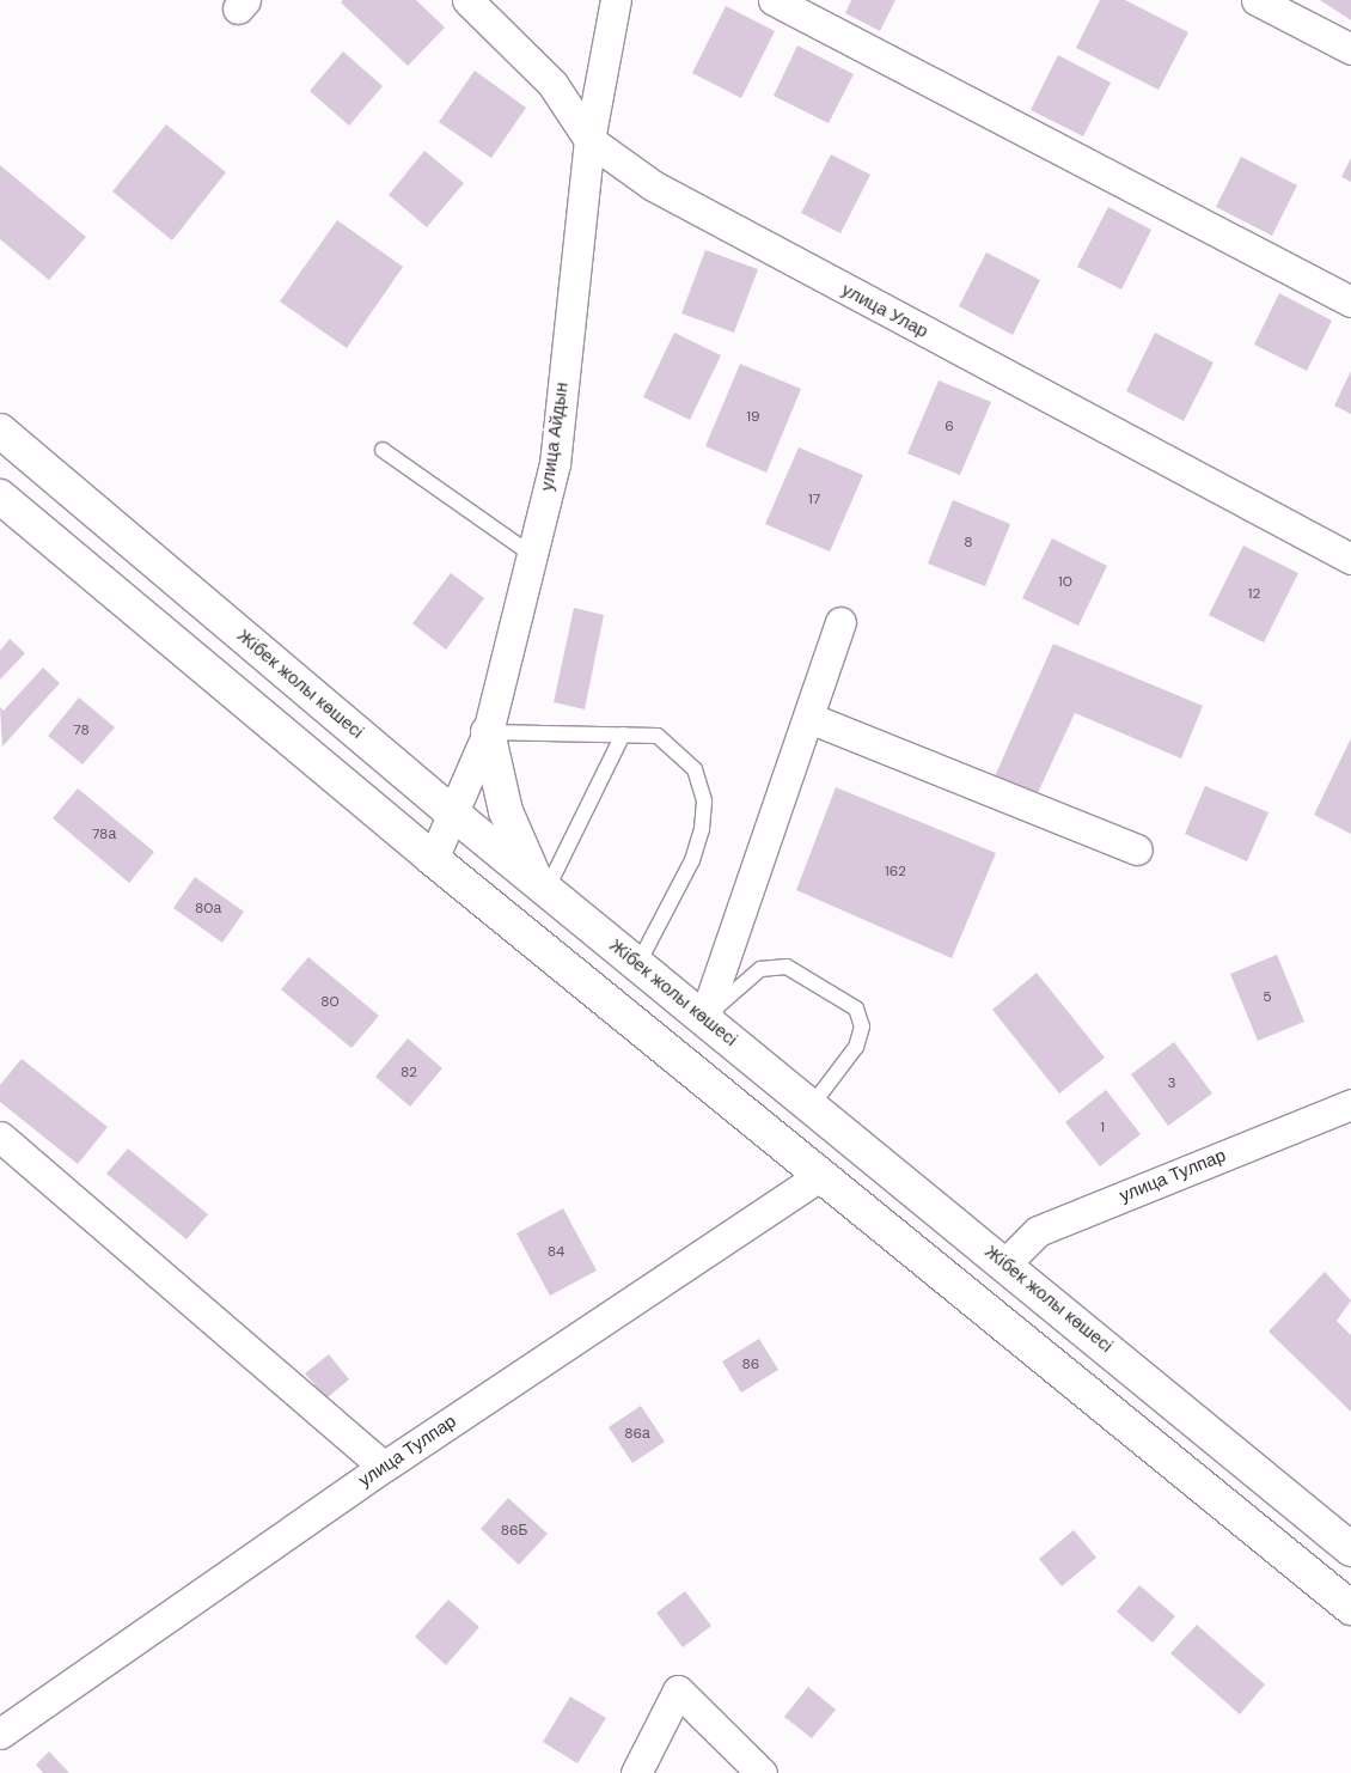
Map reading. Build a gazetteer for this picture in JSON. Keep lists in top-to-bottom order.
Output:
{
  "streets": {
    "main road": ["Жібек жолы көшесі"],
    "street": ["улица Улар", "улица Айдын", "улица Тулпар"]
  },
  "crossings": [
    ["улица Улар", "улица Айдын"],
    ["улица Айдын", "Жібек жолы көшесі"],
    ["Жібек жолы көшесі", "улица Тулпар"]
  ],
  "house_numbers": [
    "19",
    "6",
    "17",
    "8",
    "10",
    "12",
    "78",
    "78а",
    "162",
    "80а",
    "5",
    "80",
    "82",
    "3",
    "1",
    "84",
    "86",
    "86а",
    "86Б"
  ]
}
